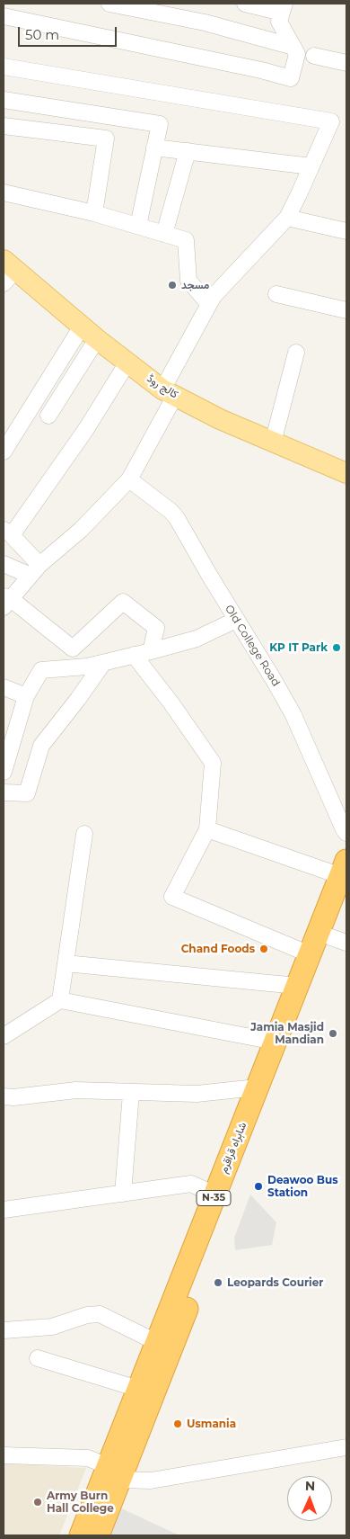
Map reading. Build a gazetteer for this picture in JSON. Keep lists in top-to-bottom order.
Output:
{
  "streets": {
    "highway": ["شاہراہ قراقرم", "N-35"],
    "main road": ["کالج روڈ"],
    "street": ["Old College Road"]
  },
  "places": [
    "مسجد",
    "KP IT Park",
    "Chand Foods",
    "Jamia Masjid Mandian",
    "Deawoo Bus Station",
    "Leopards Courier",
    "Usmania",
    "Army Burn Hall College"
  ],
  "scale_bar": "50 m",
  "north": "top"
}
